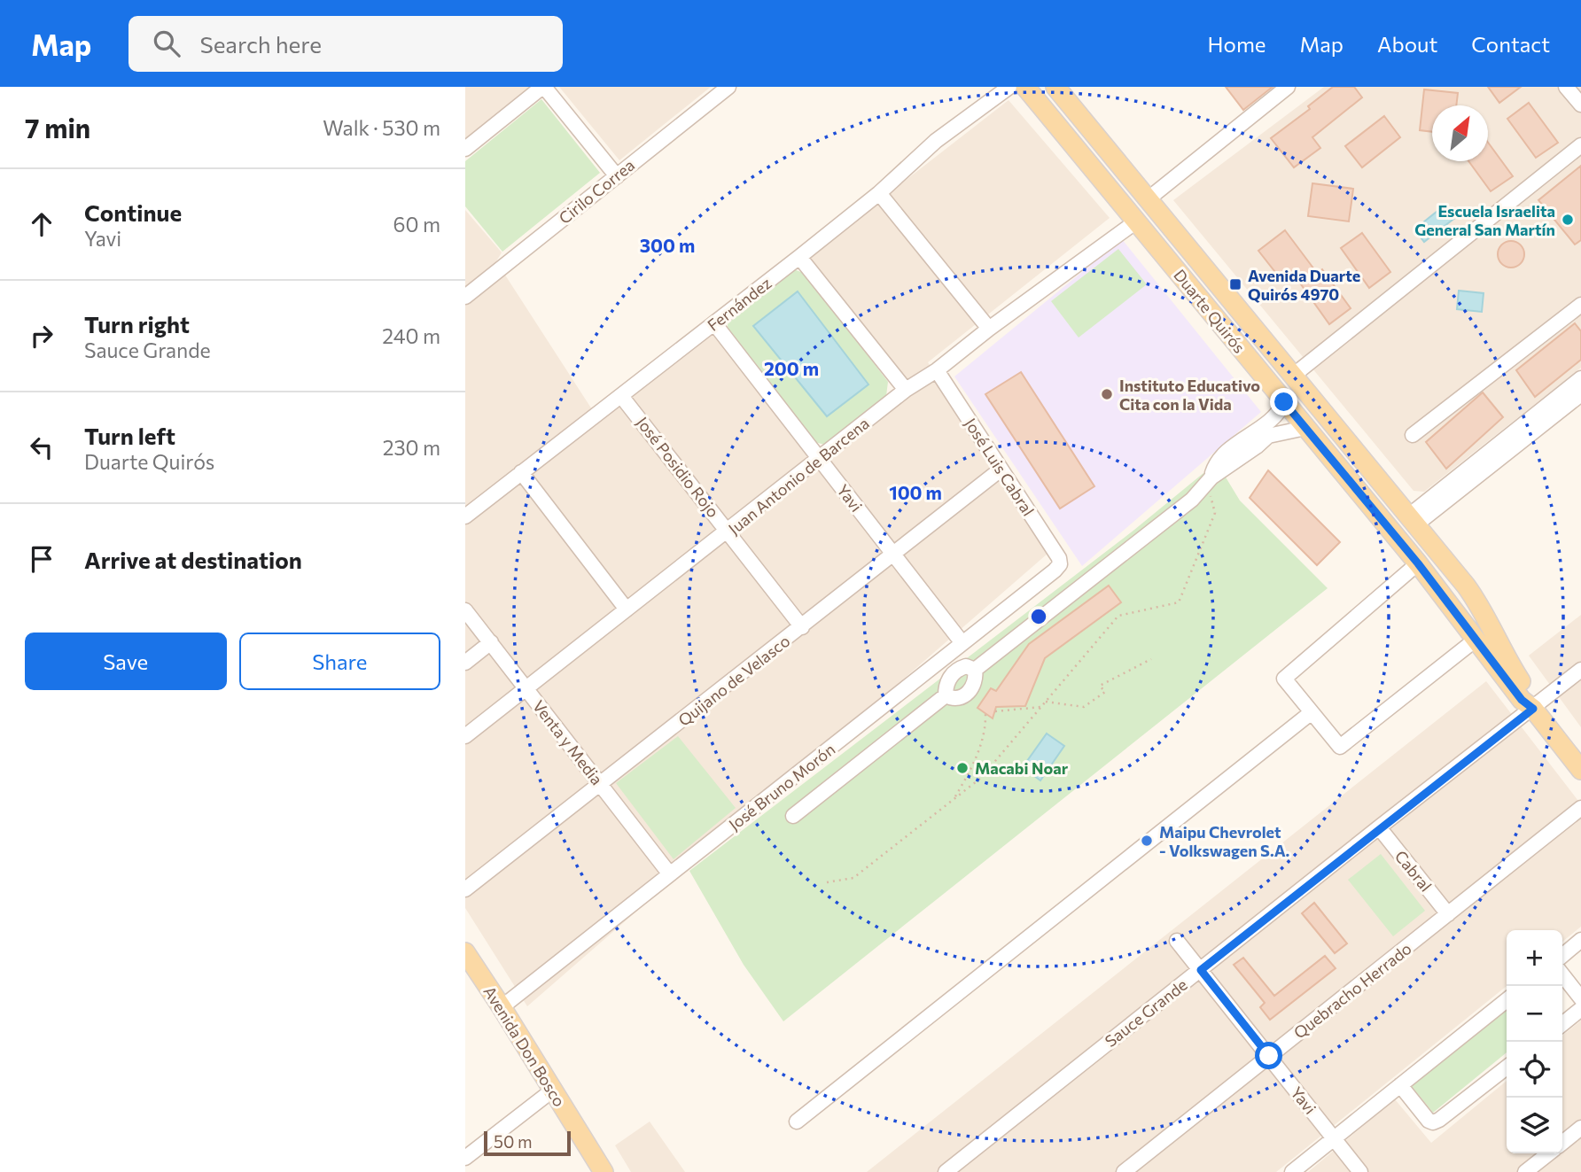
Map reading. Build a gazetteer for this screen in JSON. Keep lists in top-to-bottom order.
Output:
{
  "streets": {
    "main road": ["Duarte Quirós", "Avenida Don Bosco"],
    "street": [
      "Cirilo Correa",
      "Fernández",
      "José Posidio Rojo",
      "José Luis Cabral",
      "Juan Antonio de Barcena",
      "Yavi",
      "Quijano de Velasco",
      "Venta y Media",
      "José Bruno Morón",
      "Cabral",
      "Quebracho Herrado",
      "Sauce Grande"
    ]
  },
  "crossings": [
    ["Fernández", "José Posidio Rojo"],
    ["Fernández", "Yavi"],
    ["Duarte Quirós", "Juan Antonio de Barcena"],
    ["Duarte Quirós", "Sauce Grande"],
    ["José Posidio Rojo", "Juan Antonio de Barcena"],
    ["José Posidio Rojo", "Quijano de Velasco"],
    ["José Luis Cabral", "Juan Antonio de Barcena"],
    ["José Luis Cabral", "Quijano de Velasco"],
    ["José Luis Cabral", "José Bruno Morón"],
    ["Juan Antonio de Barcena", "Yavi"],
    ["Juan Antonio de Barcena", "Venta y Media"],
    ["Yavi", "Quijano de Velasco"],
    ["Yavi", "José Bruno Morón"],
    ["Yavi", "Quebracho Herrado"],
    ["Yavi", "Sauce Grande"],
    ["Quijano de Velasco", "Venta y Media"],
    ["Venta y Media", "José Bruno Morón"],
    ["José Bruno Morón", "Avenida Don Bosco"],
    ["Cabral", "Quebracho Herrado"],
    ["Cabral", "Sauce Grande"]
  ],
  "places": {
    "other": [
      "Escuela Israelita General San Martín",
      "Instituto Educativo Cita con la Vida",
      "Macabi Noar",
      "Maipu Chevrolet - Volkswagen S.A."
    ],
    "transit": ["Avenida Duarte Quirós 4970"]
  },
  "scale_bar": "50 m",
  "north": "top right",
  "page": {
    "header": "Map",
    "search": "Search here",
    "nav": [
      "Home",
      "Map",
      "About",
      "Contact"
    ],
    "heading": ["7 min", "Walk · 530 m"],
    "list": [
      ["Continue", "Yavi", "60 m"],
      ["Turn right", "Sauce Grande", "240 m"],
      ["Turn left", "Duarte Quirós", "230 m"],
      "Arrive at destination"
    ],
    "buttons": ["Save", "Share"],
    "map_buttons": ["+", "−"],
    "scale": "50 m"
  },
  "rings": ["300 m", "200 m", "100 m"]
}
